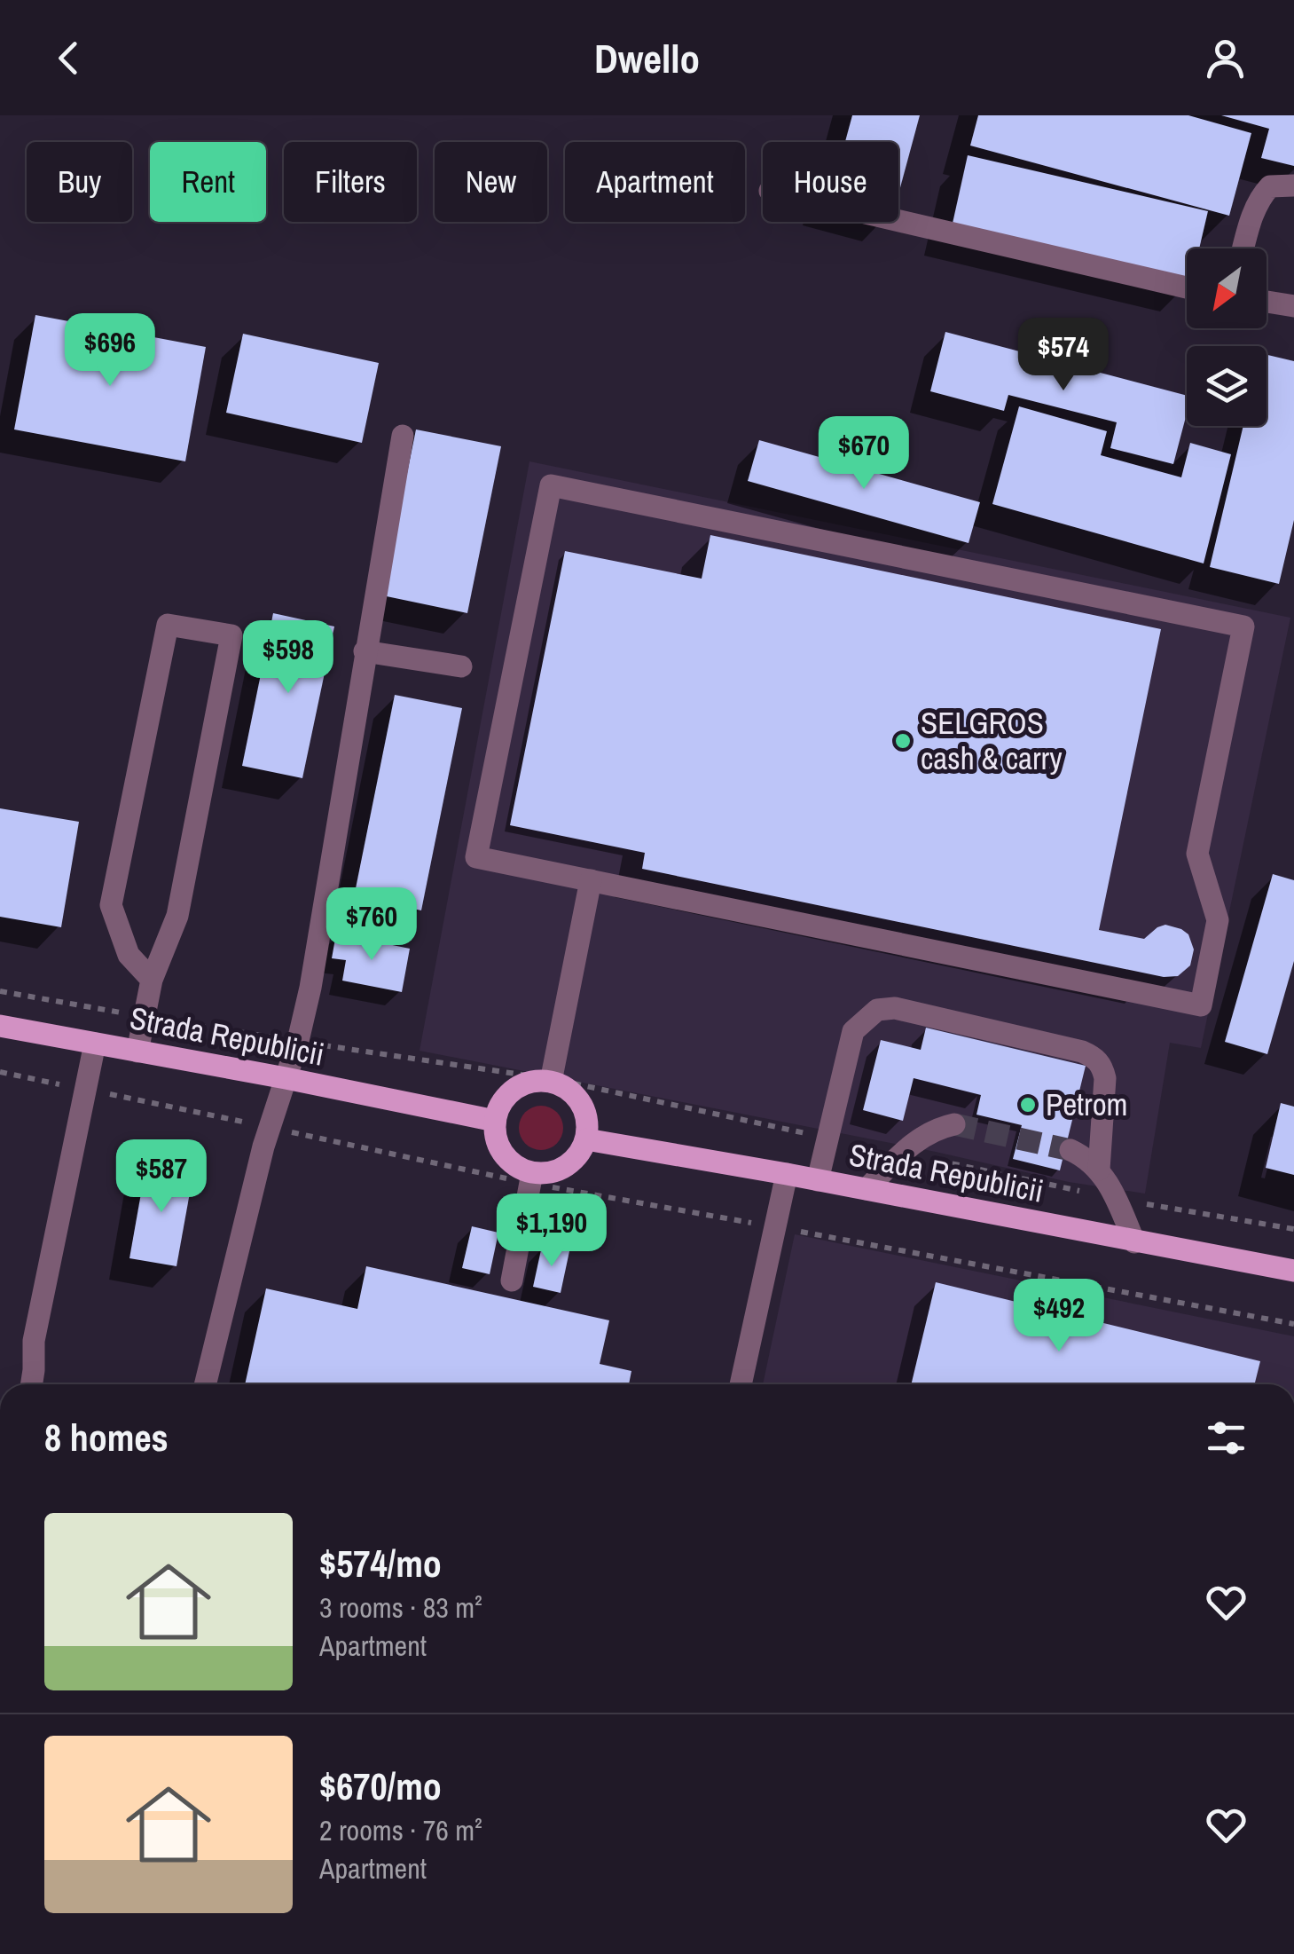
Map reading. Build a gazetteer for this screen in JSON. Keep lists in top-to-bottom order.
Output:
{
  "streets": {
    "main road": ["Strada Republicii"]
  },
  "places": ["SELGROS cash & carry", "Petrom"],
  "north": "bottom left",
  "page": {
    "header": "Dwello",
    "chip": [
      "Buy",
      "Rent",
      "Filters",
      "New",
      "Apartment",
      "House"
    ],
    "price": [
      "$696",
      "$574",
      "$670",
      "$598",
      "$760",
      "$587",
      "$1,190",
      "$492"
    ],
    "heading": "8 homes",
    "list": [
      {
        "name": "$574/mo",
        "note": "3 rooms · 83 m² · Apartment"
      },
      {
        "name": "$670/mo",
        "note": "2 rooms · 76 m² · Apartment"
      }
    ]
  }
}
